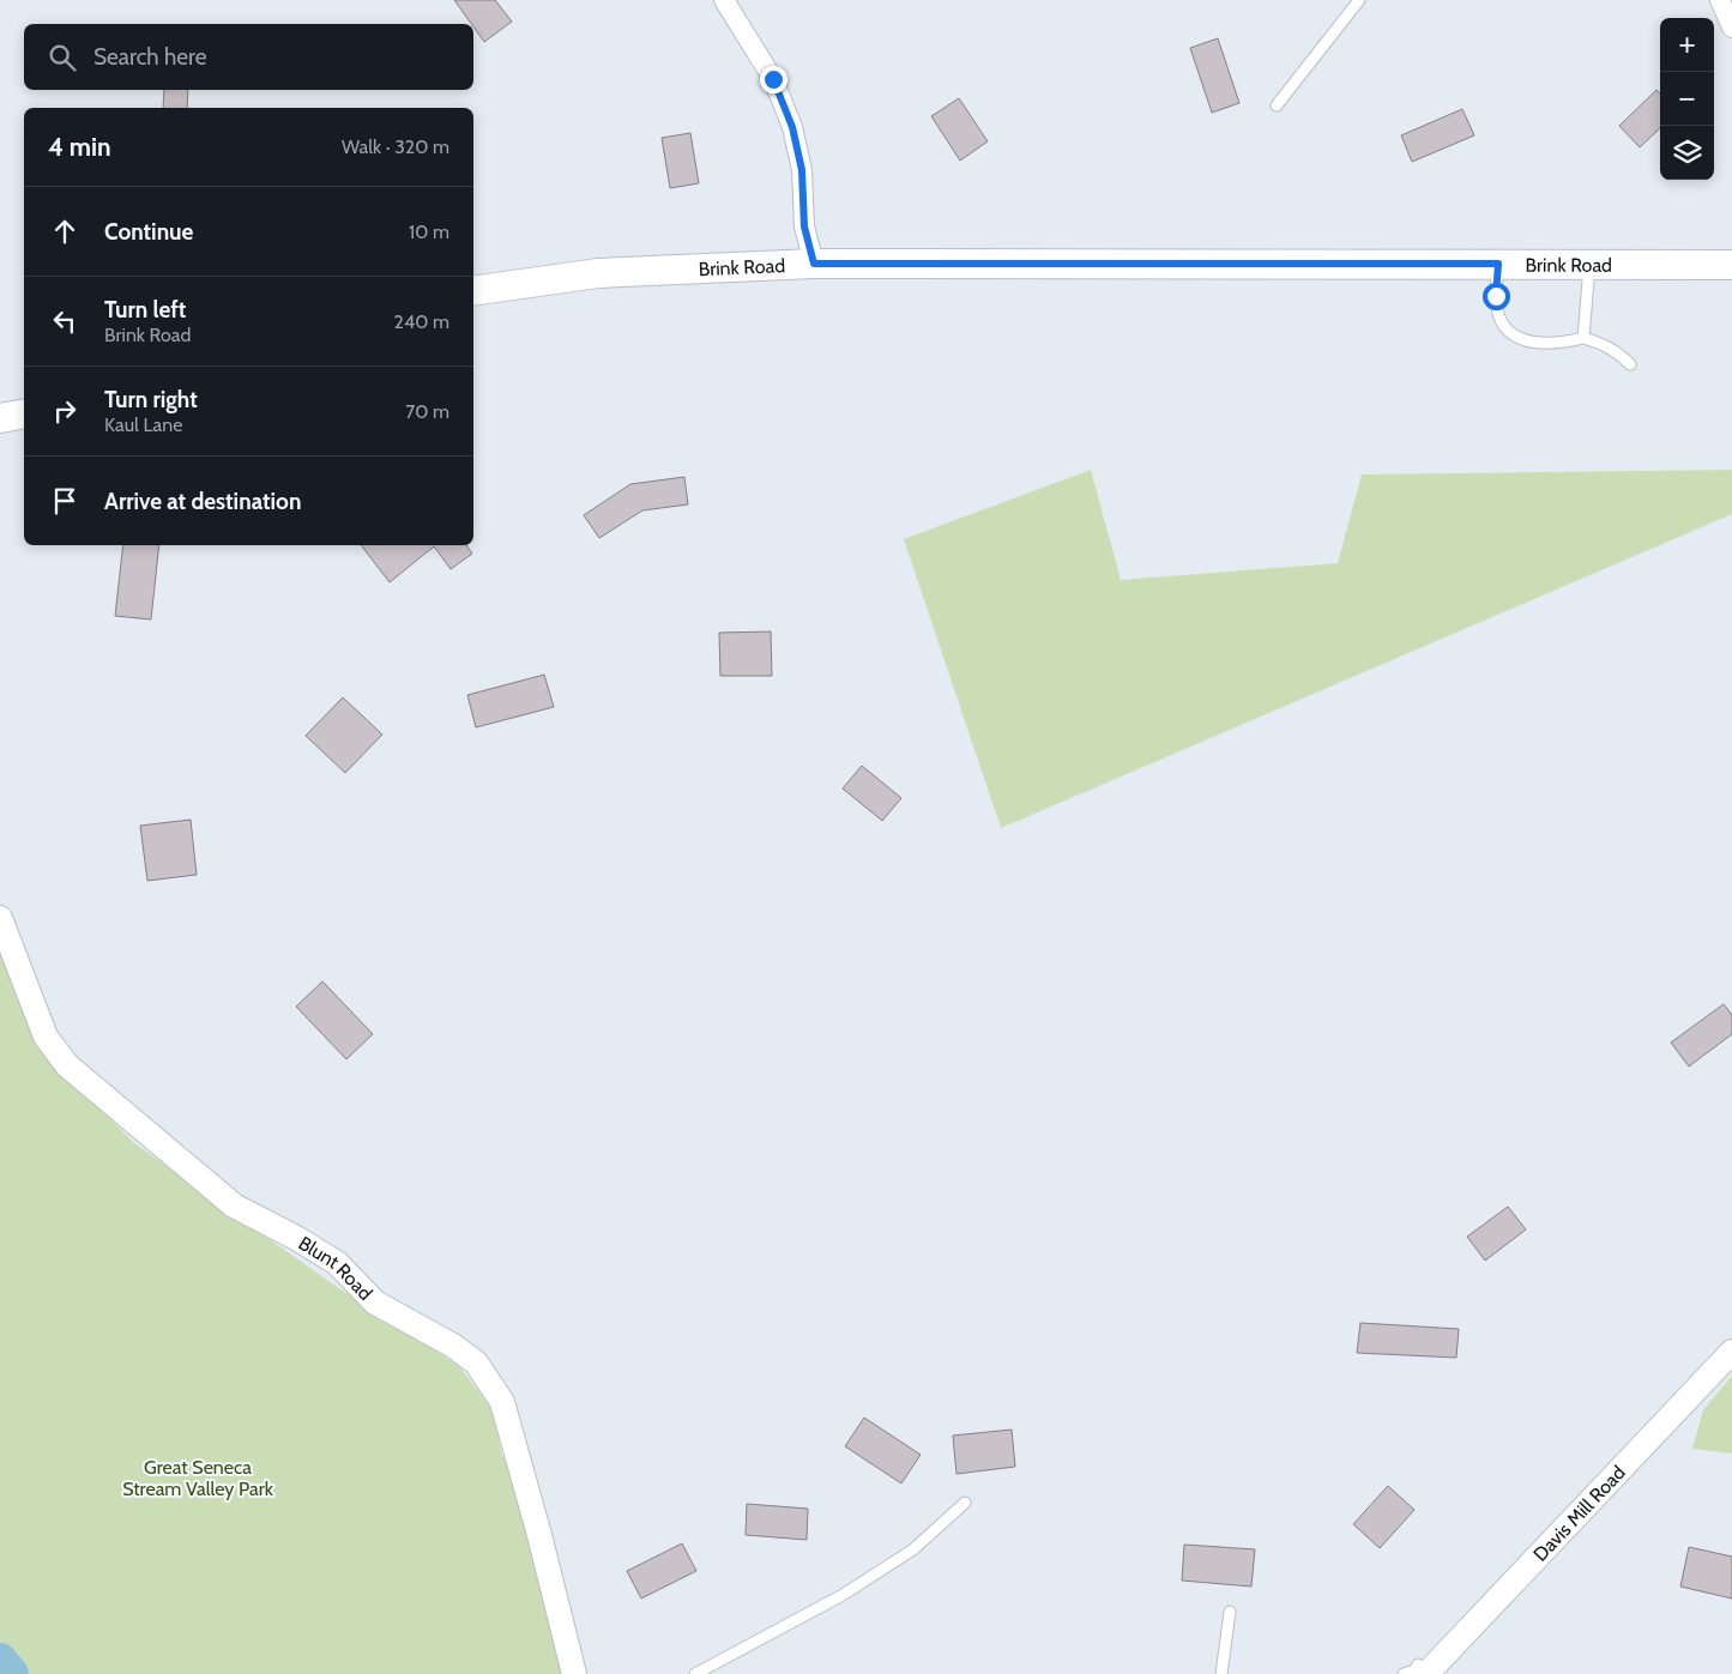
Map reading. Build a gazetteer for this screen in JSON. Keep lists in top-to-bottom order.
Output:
{
  "streets": {
    "main road": ["Brink Road"],
    "street": ["Blunt Road", "Davis Mill Road"]
  },
  "parks": ["Great Seneca Stream Valley Park"],
  "page": {
    "map_buttons": ["+", "−"],
    "search": "Search here",
    "heading": ["4 min", "Walk · 320 m"],
    "list": [
      ["Continue", "10 m"],
      ["Turn left", "Brink Road", "240 m"],
      ["Turn right", "Kaul Lane", "70 m"],
      "Arrive at destination"
    ]
  }
}
